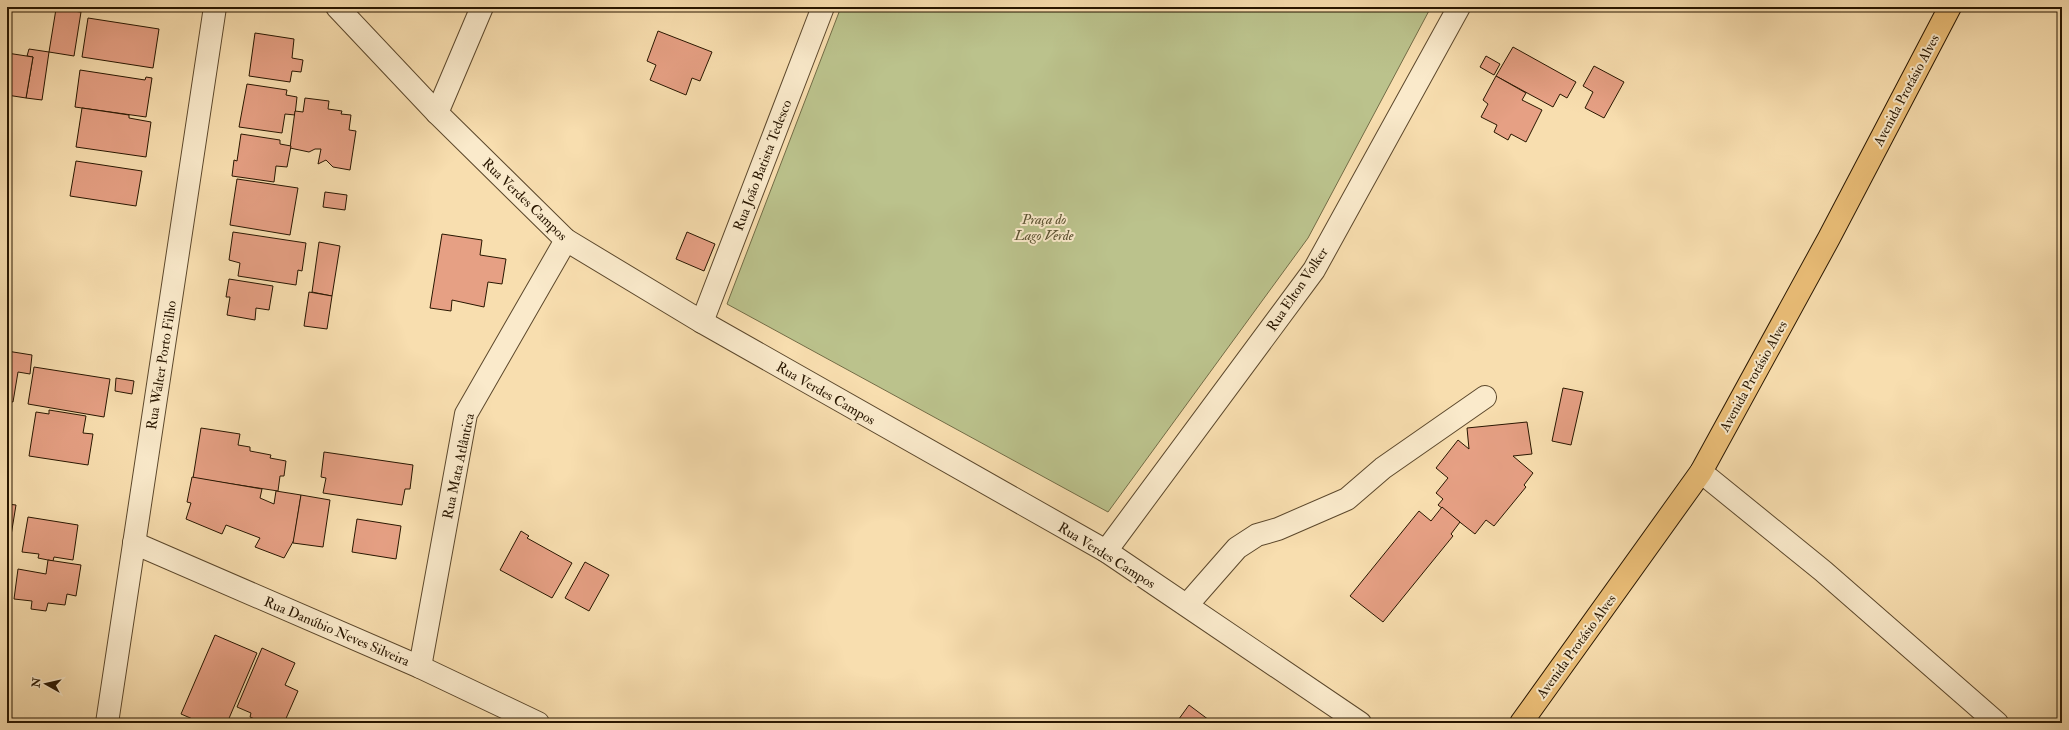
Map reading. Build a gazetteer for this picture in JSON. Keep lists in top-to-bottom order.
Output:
{
  "streets": {
    "main road": ["Avenida Protásio Alves"],
    "street": [
      "Rua João Batista Tedesco",
      "Rua Verdes Campos",
      "Rua Elton Volker",
      "Rua Walter Porto Filho",
      "Rua Mata Atlântica",
      "Rua Danúbio Neves Silveira"
    ]
  },
  "crossings": [
    ["Rua João Batista Tedesco", "Rua Verdes Campos"],
    ["Rua Verdes Campos", "Rua Elton Volker"],
    ["Rua Verdes Campos", "Rua Mata Atlântica"],
    ["Rua Walter Porto Filho", "Rua Danúbio Neves Silveira"],
    ["Rua Mata Atlântica", "Rua Danúbio Neves Silveira"]
  ],
  "parks": ["Praça do Lago Verde"],
  "north": "left"
}
